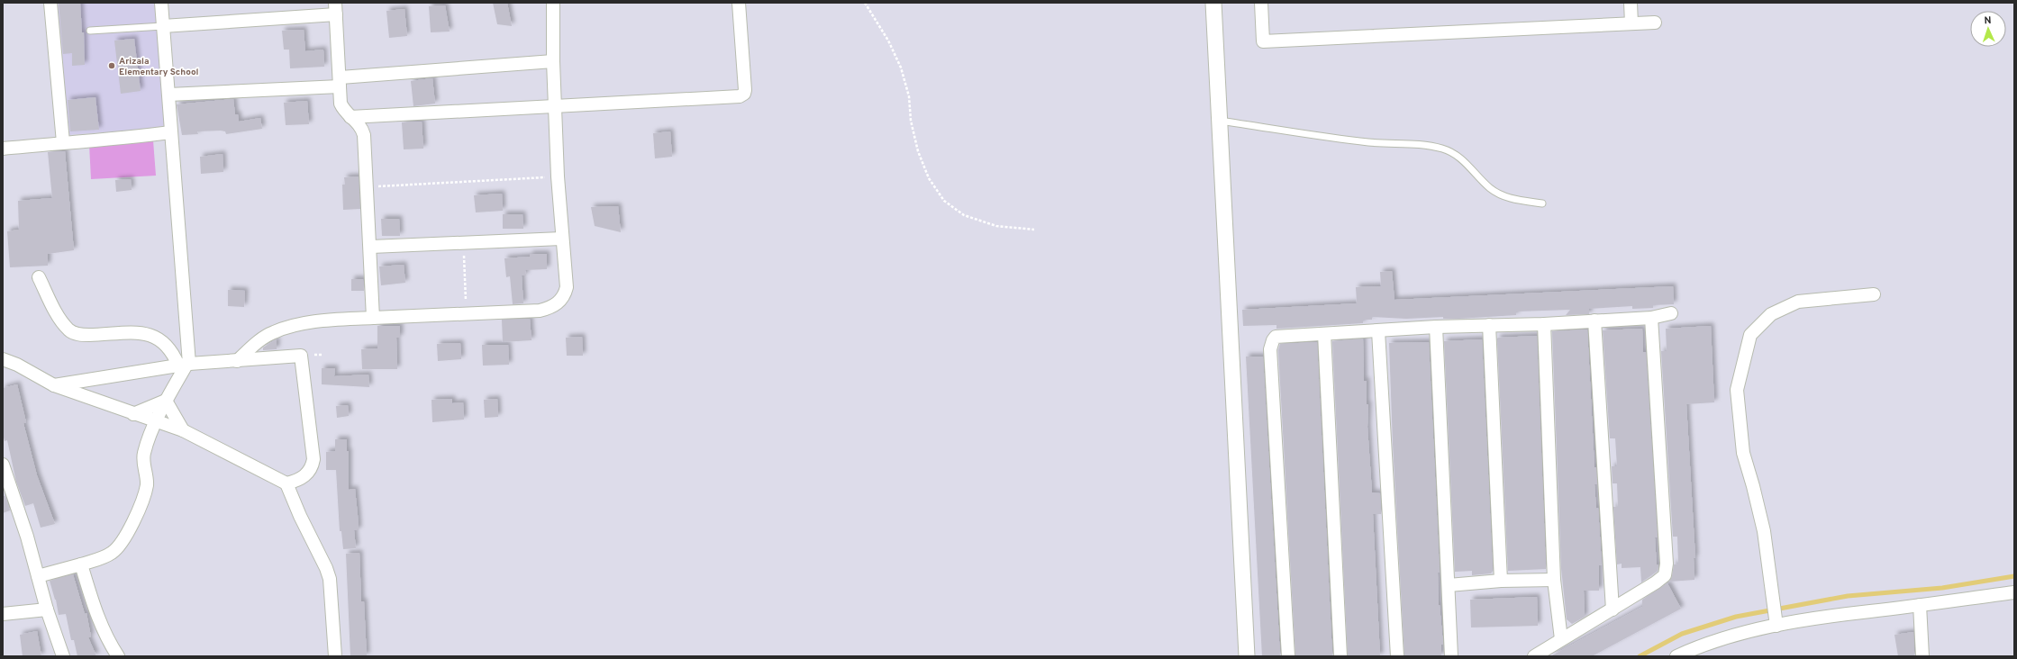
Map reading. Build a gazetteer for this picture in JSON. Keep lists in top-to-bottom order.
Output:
{
  "places": ["Arizala Elementary School"],
  "north": "top"
}
